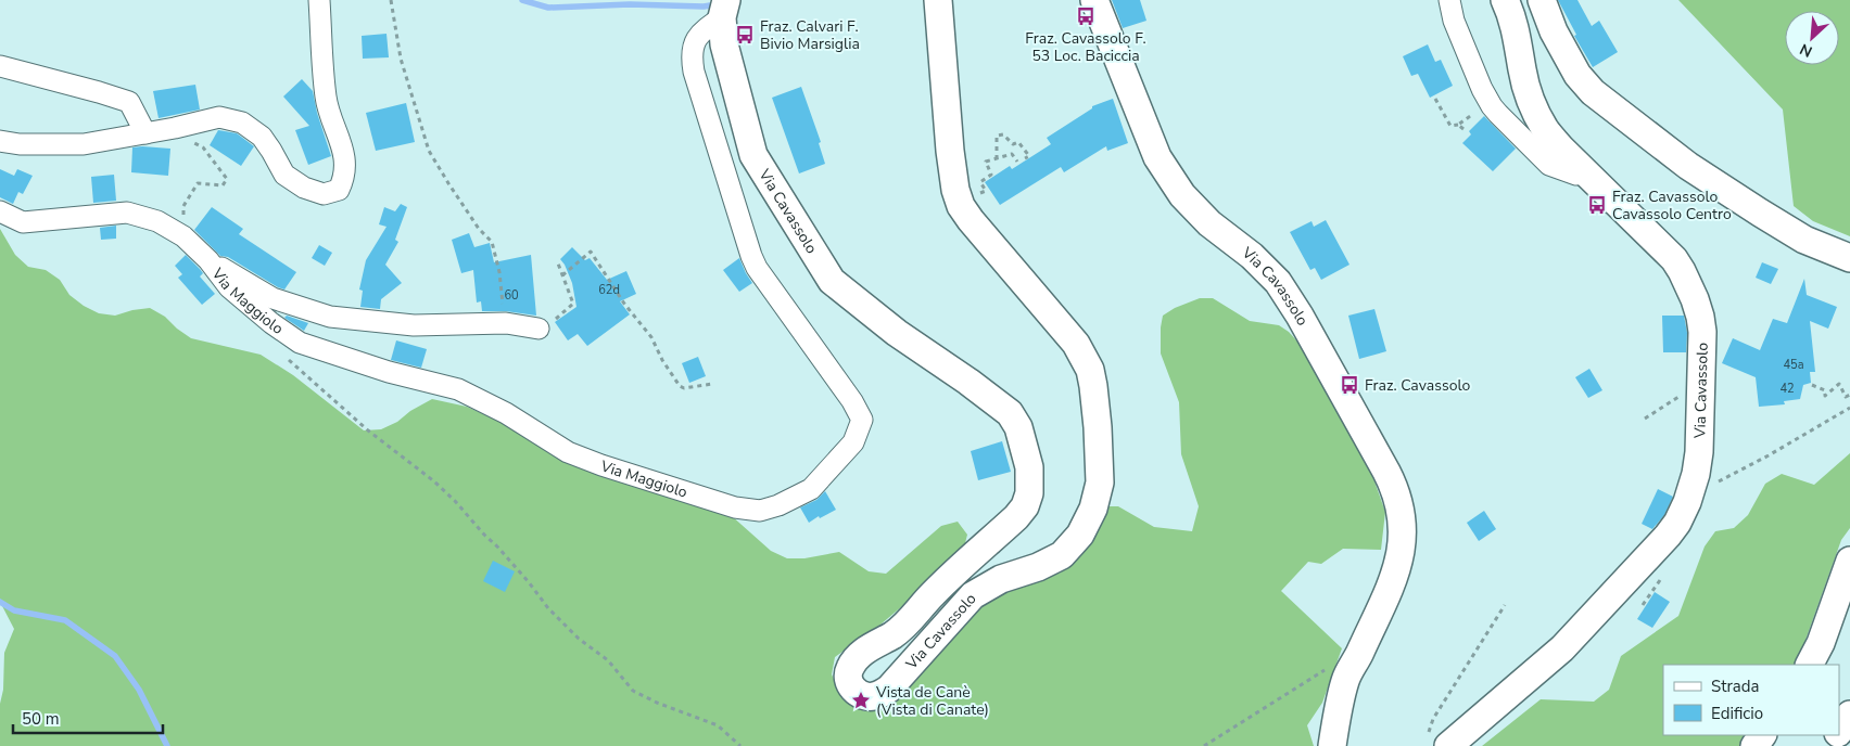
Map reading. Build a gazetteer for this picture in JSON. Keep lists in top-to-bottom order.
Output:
{
  "streets": {
    "main road": ["Via Cavassolo"],
    "street": ["Via Maggiolo"]
  },
  "crossings": [
    ["Via Cavassolo", "Via Maggiolo"]
  ],
  "places": {
    "bus stop": [
      "Fraz. Cavassolo F. 53 Loc. Baciccia",
      "Fraz. Calvari F. Bivio Marsiglia",
      "Fraz. Cavassolo Cavassolo Centro",
      "Fraz. Cavassolo"
    ],
    "place": ["Vista de Canè (Vista di Canate)"]
  },
  "house_numbers": [
    "62d",
    "60",
    "45a",
    "42"
  ],
  "legend": ["Strada", "Edificio"],
  "scale_bar": "50 m",
  "north": "bottom left"
}
